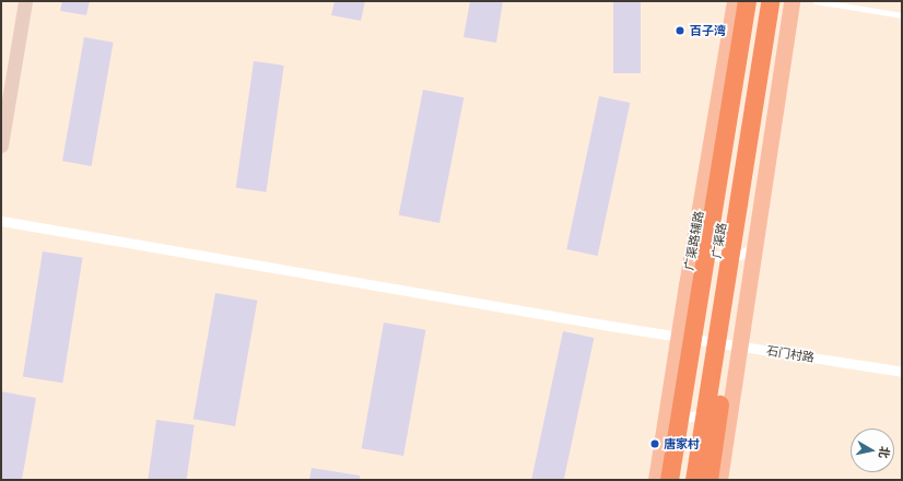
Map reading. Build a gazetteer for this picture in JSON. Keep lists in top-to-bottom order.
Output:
{
  "streets": {
    "highway": ["广渠路"],
    "main road": ["广渠路辅路"],
    "street": ["石门村路"]
  },
  "crossings": [
    ["广渠路辅路", "石门村路"]
  ],
  "places": ["百子湾", "唐家村"],
  "north": "right"
}
